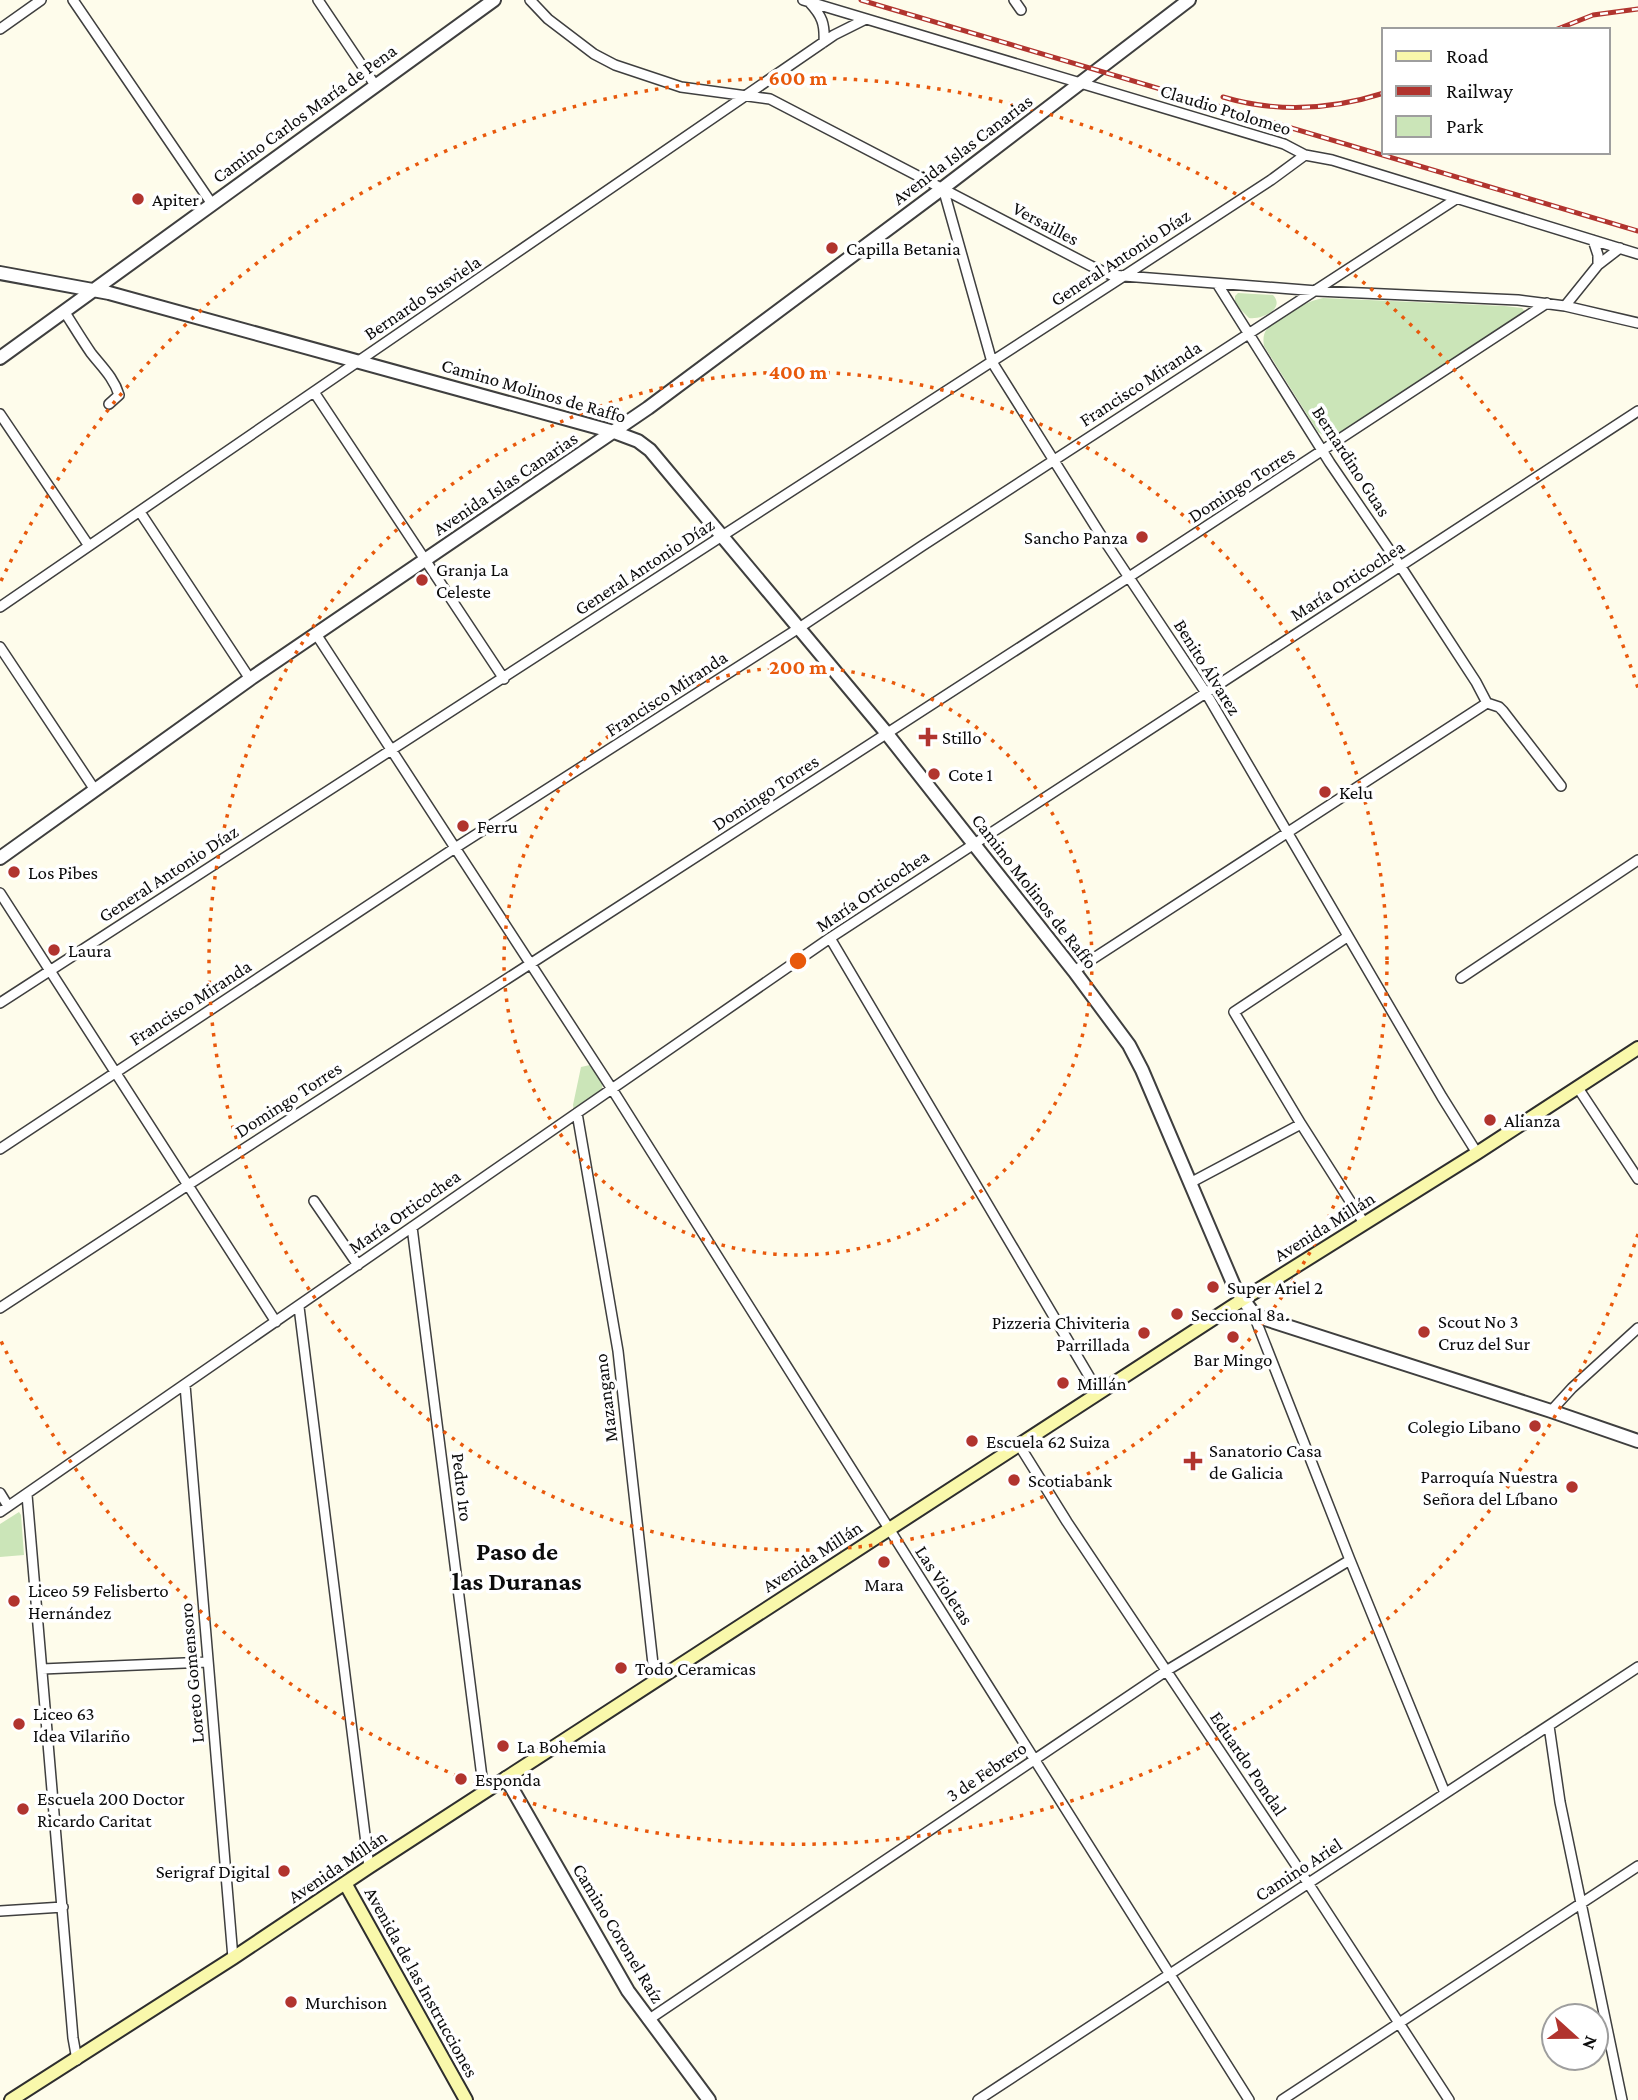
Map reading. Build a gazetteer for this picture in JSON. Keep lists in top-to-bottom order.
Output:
{
  "streets": {
    "main road": ["Avenida Millán", "Avenida de las Instrucciones"],
    "street": [
      "Claudio Ptolomeo",
      "Camino Carlos María de Pena",
      "Avenida Islas Canarias",
      "Versailles",
      "General Antonio Díaz",
      "Bernardo Susviela",
      "Francisco Miranda",
      "Camino Molinos de Raffo",
      "Bernardino Guas",
      "Domingo Torres",
      "María Orticochea",
      "Benito Álvarez",
      "Mazangano",
      "Pedro 1ro",
      "Las Violetas",
      "Loreto Gomensoro",
      "Eduardo Pondal",
      "3 de Febrero",
      "Camino Ariel",
      "Camino Coronel Raíz"
    ]
  },
  "crossings": [
    ["Claudio Ptolomeo", "Avenida Islas Canarias"],
    ["Claudio Ptolomeo", "General Antonio Díaz"],
    ["Claudio Ptolomeo", "Bernardo Susviela"],
    ["Claudio Ptolomeo", "Francisco Miranda"],
    ["Camino Carlos María de Pena", "Camino Molinos de Raffo"],
    ["Avenida Islas Canarias", "Versailles"],
    ["Avenida Islas Canarias", "Camino Molinos de Raffo"],
    ["Avenida Islas Canarias", "Benito Álvarez"],
    ["Versailles", "General Antonio Díaz"],
    ["Versailles", "Bernardo Susviela"],
    ["Versailles", "Francisco Miranda"],
    ["Versailles", "Bernardino Guas"],
    ["Versailles", "Domingo Torres"],
    ["Versailles", "Benito Álvarez"],
    ["General Antonio Díaz", "Camino Molinos de Raffo"],
    ["General Antonio Díaz", "Benito Álvarez"],
    ["Bernardo Susviela", "Camino Molinos de Raffo"],
    ["Francisco Miranda", "Camino Molinos de Raffo"],
    ["Francisco Miranda", "Bernardino Guas"],
    ["Francisco Miranda", "Benito Álvarez"],
    ["Camino Molinos de Raffo", "Domingo Torres"],
    ["Camino Molinos de Raffo", "María Orticochea"],
    ["Camino Molinos de Raffo", "Avenida Millán"],
    ["Bernardino Guas", "Domingo Torres"],
    ["Bernardino Guas", "María Orticochea"],
    ["Domingo Torres", "Benito Álvarez"],
    ["María Orticochea", "Benito Álvarez"],
    ["María Orticochea", "Mazangano"],
    ["María Orticochea", "Pedro 1ro"],
    ["María Orticochea", "Las Violetas"],
    ["María Orticochea", "Loreto Gomensoro"],
    ["Benito Álvarez", "Avenida Millán"],
    ["Avenida Millán", "Mazangano"],
    ["Avenida Millán", "Pedro 1ro"],
    ["Avenida Millán", "Las Violetas"],
    ["Avenida Millán", "Loreto Gomensoro"],
    ["Avenida Millán", "Eduardo Pondal"],
    ["Avenida Millán", "Camino Coronel Raíz"],
    ["Avenida Millán", "Avenida de las Instrucciones"],
    ["Las Violetas", "3 de Febrero"],
    ["Las Violetas", "Camino Ariel"],
    ["Eduardo Pondal", "3 de Febrero"],
    ["Eduardo Pondal", "Camino Ariel"],
    ["3 de Febrero", "Camino Coronel Raíz"]
  ],
  "districts": ["Paso de las Duranas"],
  "places": {
    "other": [
      "Apiter",
      "Capilla Betania",
      "Sancho Panza",
      "Granja La Celeste",
      "Cote 1",
      "Kelu",
      "Ferru",
      "Los Pibes",
      "Laura",
      "Alianza",
      "Super Ariel 2",
      "Seccional 8a.",
      "Scout No 3 Cruz del Sur",
      "Pizzeria Chiviteria Parrillada",
      "Bar Mingo",
      "Millán",
      "Colegio Libano",
      "Escuela 62 Suiza",
      "Scotiabank",
      "Parroquía Nuestra Señora del Líbano",
      "Mara",
      "Liceo 59 Felisberto Hernández",
      "Todo Ceramicas",
      "Liceo 63 Idea Vilariño",
      "La Bohemia",
      "Esponda",
      "Escuela 200 Doctor Ricardo Caritat",
      "Serigraf Digital",
      "Murchison"
    ],
    "health": ["Stillo", "Sanatorio Casa de Galicia"]
  },
  "legend": ["Road", "Railway", "Park"],
  "north": "right",
  "rings": ["600 m", "400 m", "200 m"]
}
